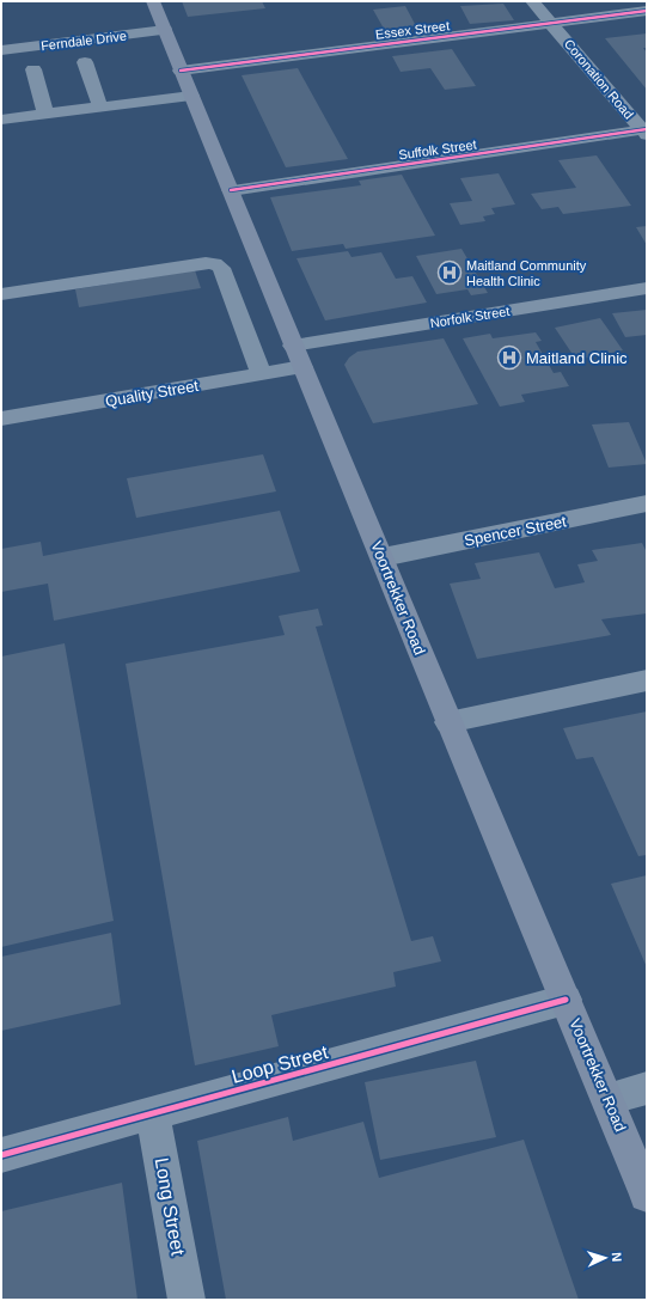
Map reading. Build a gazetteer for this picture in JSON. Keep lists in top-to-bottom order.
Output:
{
  "streets": {
    "main road": ["Voortrekker Road"],
    "street": [
      "Essex Street",
      "Ferndale Drive",
      "Coronation Road",
      "Suffolk Street",
      "Norfolk Street",
      "Quality Street",
      "Spencer Street",
      "Loop Street",
      "Long Street"
    ]
  },
  "crossings": [
    ["Essex Street", "Coronation Road"],
    ["Essex Street", "Voortrekker Road"],
    ["Ferndale Drive", "Voortrekker Road"],
    ["Coronation Road", "Suffolk Street"],
    ["Suffolk Street", "Voortrekker Road"],
    ["Norfolk Street", "Voortrekker Road"],
    ["Quality Street", "Voortrekker Road"],
    ["Spencer Street", "Voortrekker Road"],
    ["Voortrekker Road", "Loop Street"],
    ["Loop Street", "Long Street"]
  ],
  "places": {
    "hospital": ["Maitland Community Health Clinic", "Maitland Clinic"]
  },
  "north": "right"
}
